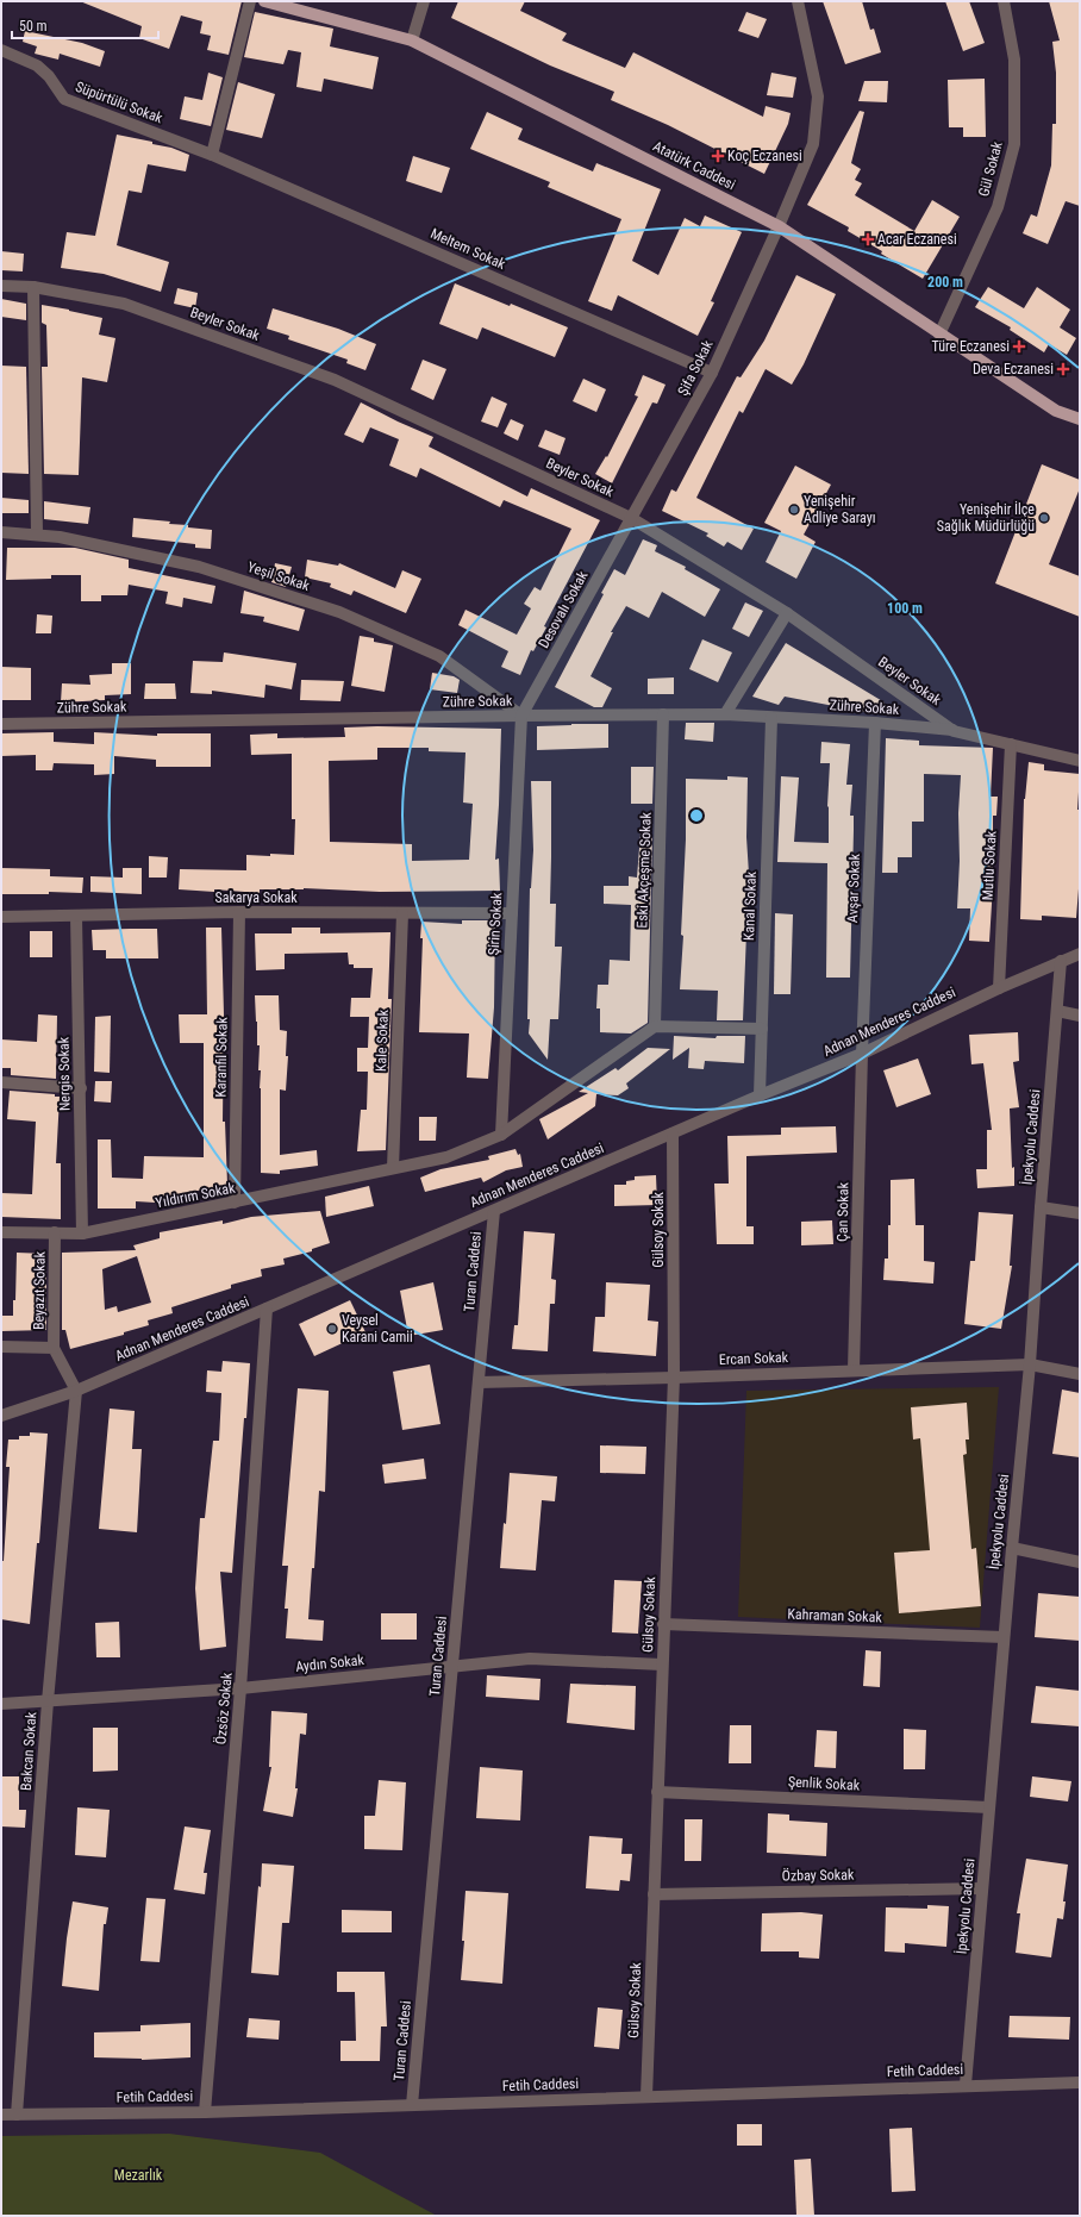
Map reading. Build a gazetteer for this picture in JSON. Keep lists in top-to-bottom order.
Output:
{
  "streets": {
    "main road": ["Atatürk Caddesi"],
    "street": [
      "Süpürtülü Sokak",
      "Gül Sokak",
      "Meltem Sokak",
      "Beyler Sokak",
      "Şifa Sokak",
      "Yeşil Sokak",
      "Desovalı Sokak",
      "Zühre Sokak",
      "Mutlu Sokak",
      "Eski Akçeşme Sokak",
      "Avşar Sokak",
      "Sakarya Sokak",
      "Kanal Sokak",
      "Şirin Sokak",
      "Adnan Menderes Caddesi",
      "Kale Sokak",
      "Karanfil Sokak",
      "Nergis Sokak",
      "İpekyolu Caddesi",
      "Yıldırım Sokak",
      "Çan Sokak",
      "Gülsoy Sokak",
      "Turan Caddesi",
      "Beyazıt Sokak",
      "Ercan Sokak",
      "Kahraman Sokak",
      "Aydın Sokak",
      "Özsöz Sokak",
      "Bakcan Sokak",
      "Şenlik Sokak",
      "Özbay Sokak",
      "Fetih Caddesi"
    ]
  },
  "crossings": [
    ["Süpürtülü Sokak", "Meltem Sokak"],
    ["Atatürk Caddesi", "Gül Sokak"],
    ["Atatürk Caddesi", "Şifa Sokak"],
    ["Meltem Sokak", "Şifa Sokak"],
    ["Beyler Sokak", "Şifa Sokak"],
    ["Beyler Sokak", "Desovalı Sokak"],
    ["Beyler Sokak", "Zühre Sokak"],
    ["Beyler Sokak", "Mutlu Sokak"],
    ["Şifa Sokak", "Desovalı Sokak"],
    ["Yeşil Sokak", "Desovalı Sokak"],
    ["Yeşil Sokak", "Zühre Sokak"],
    ["Yeşil Sokak", "Şirin Sokak"],
    ["Desovalı Sokak", "Zühre Sokak"],
    ["Desovalı Sokak", "Şirin Sokak"],
    ["Zühre Sokak", "Eski Akçeşme Sokak"],
    ["Zühre Sokak", "Avşar Sokak"],
    ["Zühre Sokak", "Kanal Sokak"],
    ["Zühre Sokak", "Şirin Sokak"],
    ["Mutlu Sokak", "Adnan Menderes Caddesi"],
    ["Avşar Sokak", "Adnan Menderes Caddesi"],
    ["Avşar Sokak", "Çan Sokak"],
    ["Sakarya Sokak", "Şirin Sokak"],
    ["Sakarya Sokak", "Kale Sokak"],
    ["Sakarya Sokak", "Karanfil Sokak"],
    ["Sakarya Sokak", "Nergis Sokak"],
    ["Kanal Sokak", "Adnan Menderes Caddesi"],
    ["Adnan Menderes Caddesi", "İpekyolu Caddesi"],
    ["Adnan Menderes Caddesi", "Çan Sokak"],
    ["Adnan Menderes Caddesi", "Gülsoy Sokak"],
    ["Adnan Menderes Caddesi", "Turan Caddesi"],
    ["Adnan Menderes Caddesi", "Beyazıt Sokak"],
    ["Adnan Menderes Caddesi", "Özsöz Sokak"],
    ["Adnan Menderes Caddesi", "Bakcan Sokak"],
    ["Kale Sokak", "Yıldırım Sokak"],
    ["Karanfil Sokak", "Yıldırım Sokak"],
    ["Nergis Sokak", "Yıldırım Sokak"],
    ["İpekyolu Caddesi", "Ercan Sokak"],
    ["İpekyolu Caddesi", "Kahraman Sokak"],
    ["İpekyolu Caddesi", "Şenlik Sokak"],
    ["İpekyolu Caddesi", "Özbay Sokak"],
    ["İpekyolu Caddesi", "Fetih Caddesi"],
    ["Yıldırım Sokak", "Beyazıt Sokak"],
    ["Çan Sokak", "Ercan Sokak"],
    ["Gülsoy Sokak", "Ercan Sokak"],
    ["Gülsoy Sokak", "Kahraman Sokak"],
    ["Gülsoy Sokak", "Aydın Sokak"],
    ["Gülsoy Sokak", "Şenlik Sokak"],
    ["Gülsoy Sokak", "Özbay Sokak"],
    ["Gülsoy Sokak", "Fetih Caddesi"],
    ["Turan Caddesi", "Ercan Sokak"],
    ["Turan Caddesi", "Aydın Sokak"],
    ["Turan Caddesi", "Fetih Caddesi"],
    ["Beyazıt Sokak", "Bakcan Sokak"],
    ["Aydın Sokak", "Özsöz Sokak"],
    ["Aydın Sokak", "Bakcan Sokak"],
    ["Özsöz Sokak", "Fetih Caddesi"],
    ["Bakcan Sokak", "Fetih Caddesi"]
  ],
  "parks": ["Mezarlık"],
  "places": {
    "health": [
      "Koç Eczanesi",
      "Acar Eczanesi",
      "Türe Eczanesi",
      "Deva Eczanesi"
    ],
    "other": ["Yenişehir Adliye Sarayı", "Yenişehir İlçe Sağlık Müdürlüğü", "Veysel Karani Camii"]
  },
  "scale_bar": "50 m",
  "rings": ["200 m", "100 m"]
}
